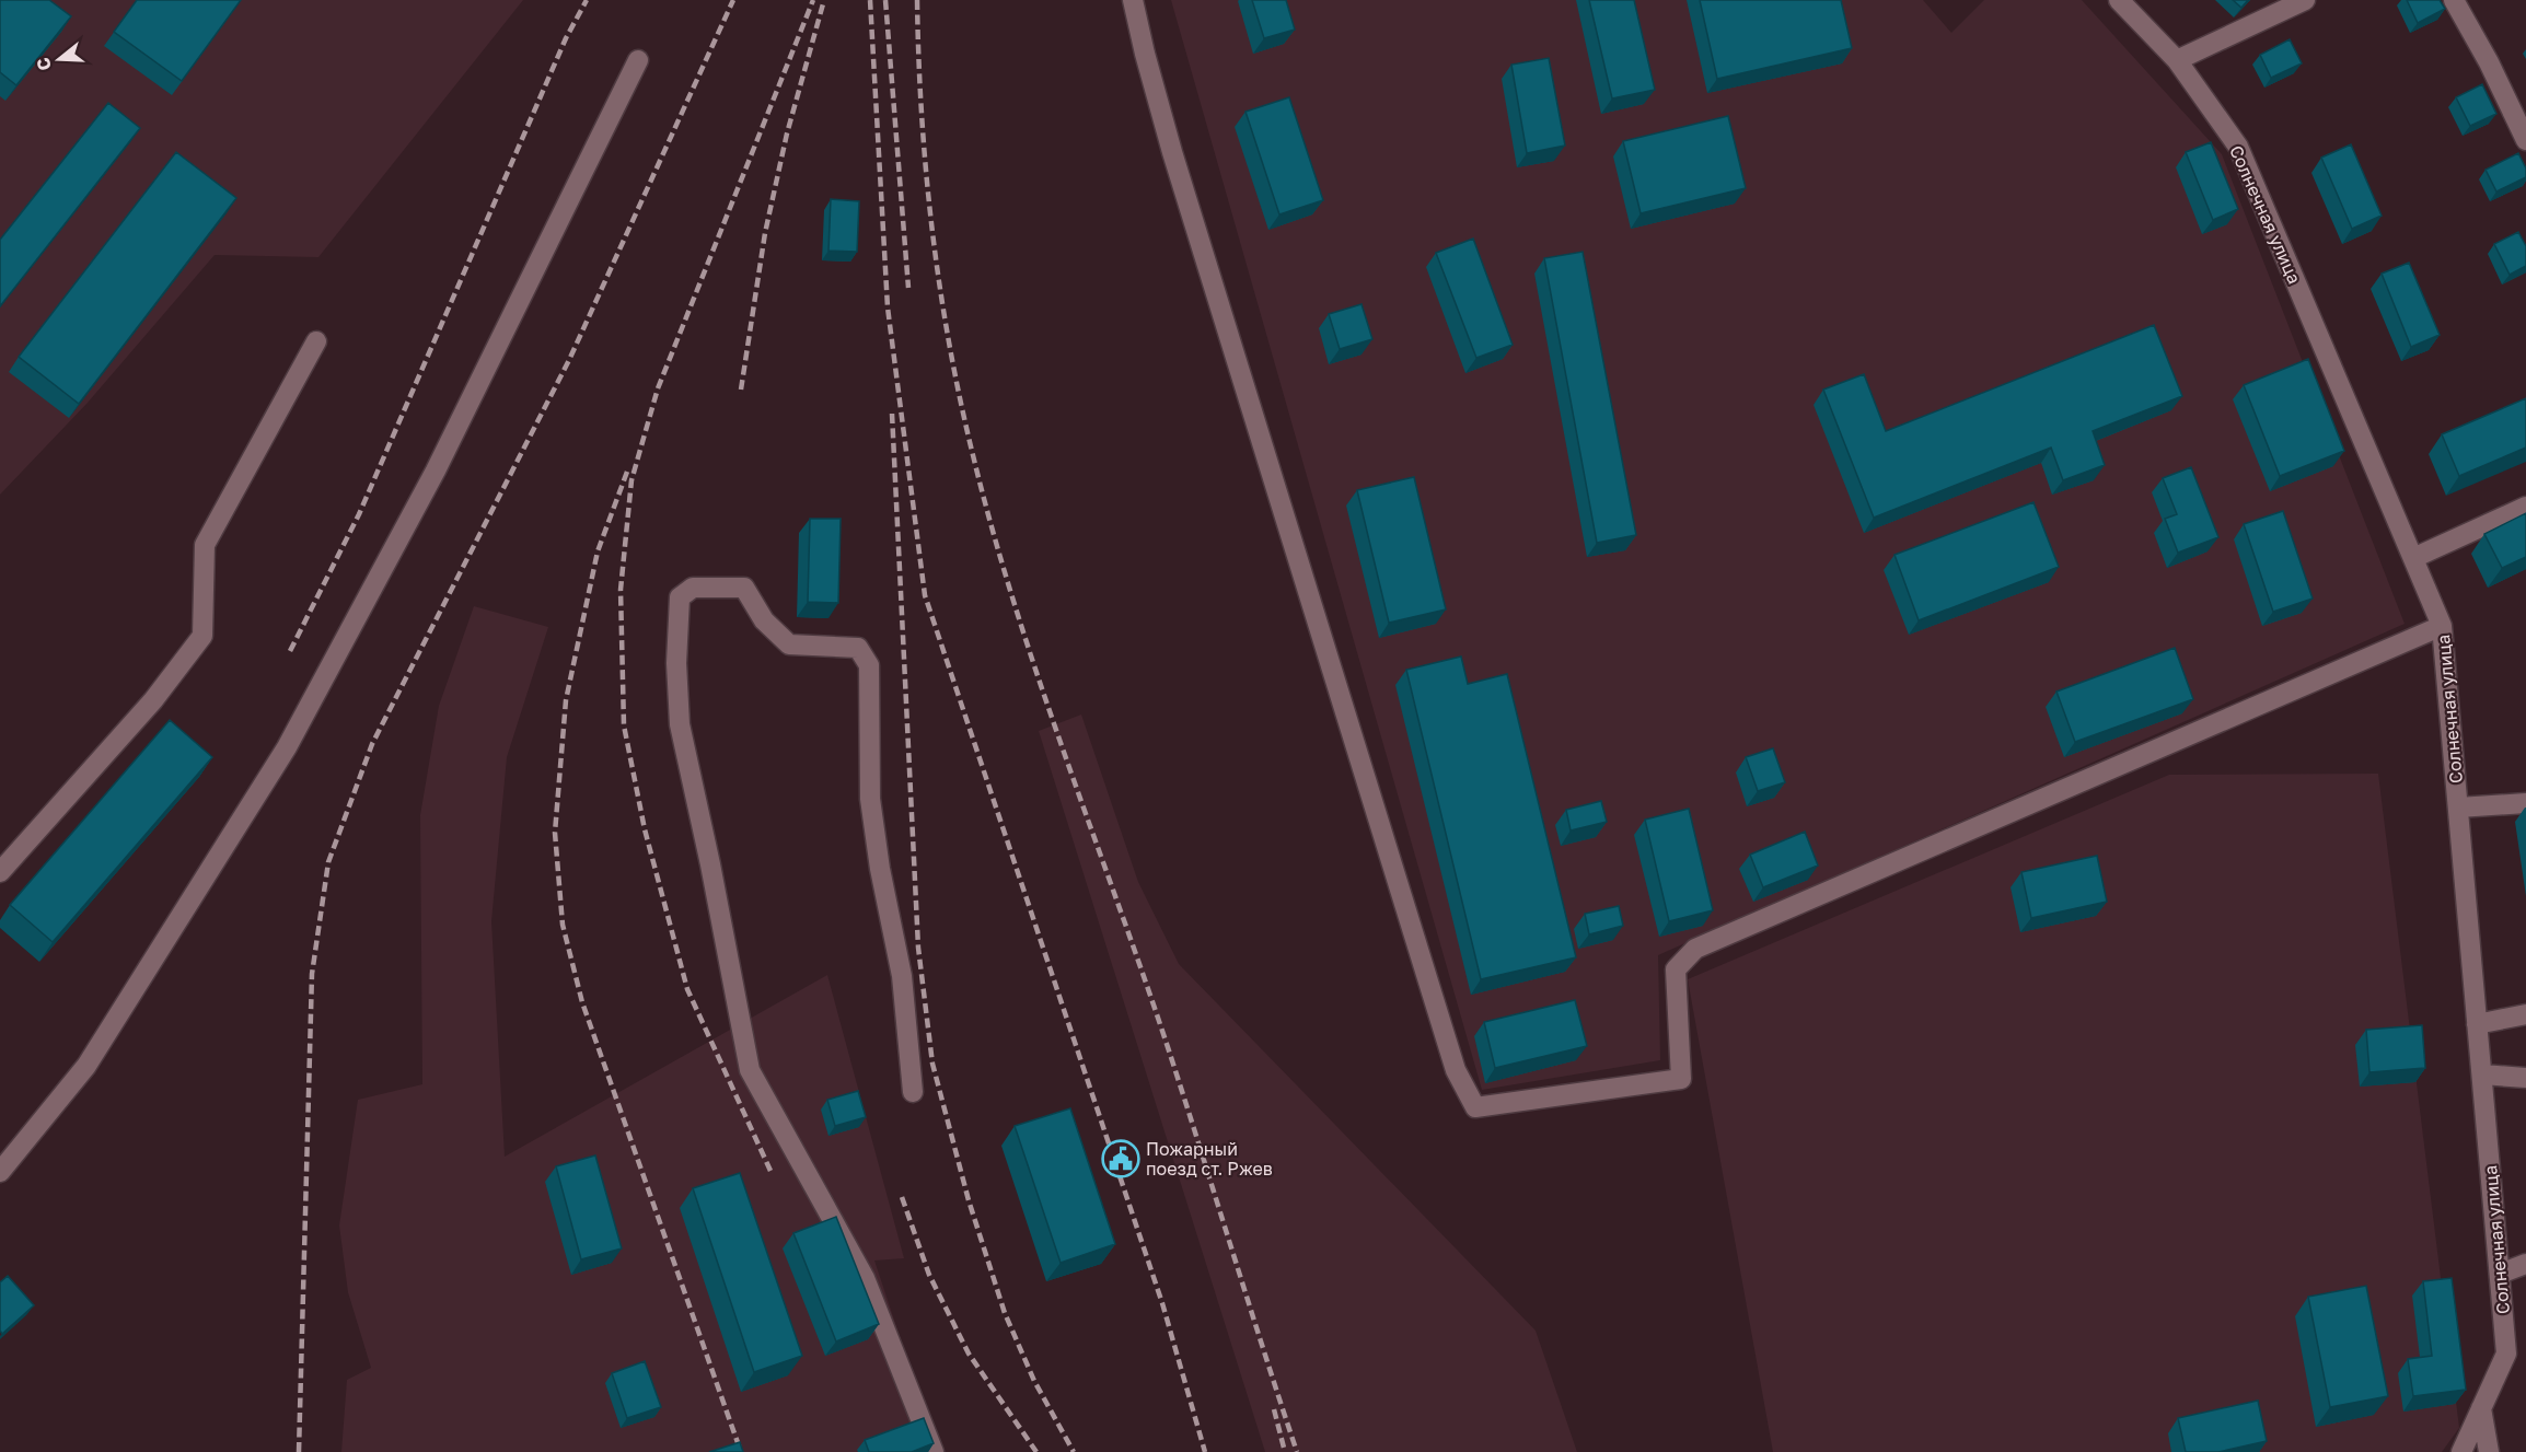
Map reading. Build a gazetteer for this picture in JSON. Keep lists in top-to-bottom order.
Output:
{
  "streets": {
    "street": ["Солнечная улица"]
  },
  "places": {
    "public building": ["Пожарный поезд ст. Ржев"]
  },
  "north": "left"
}
